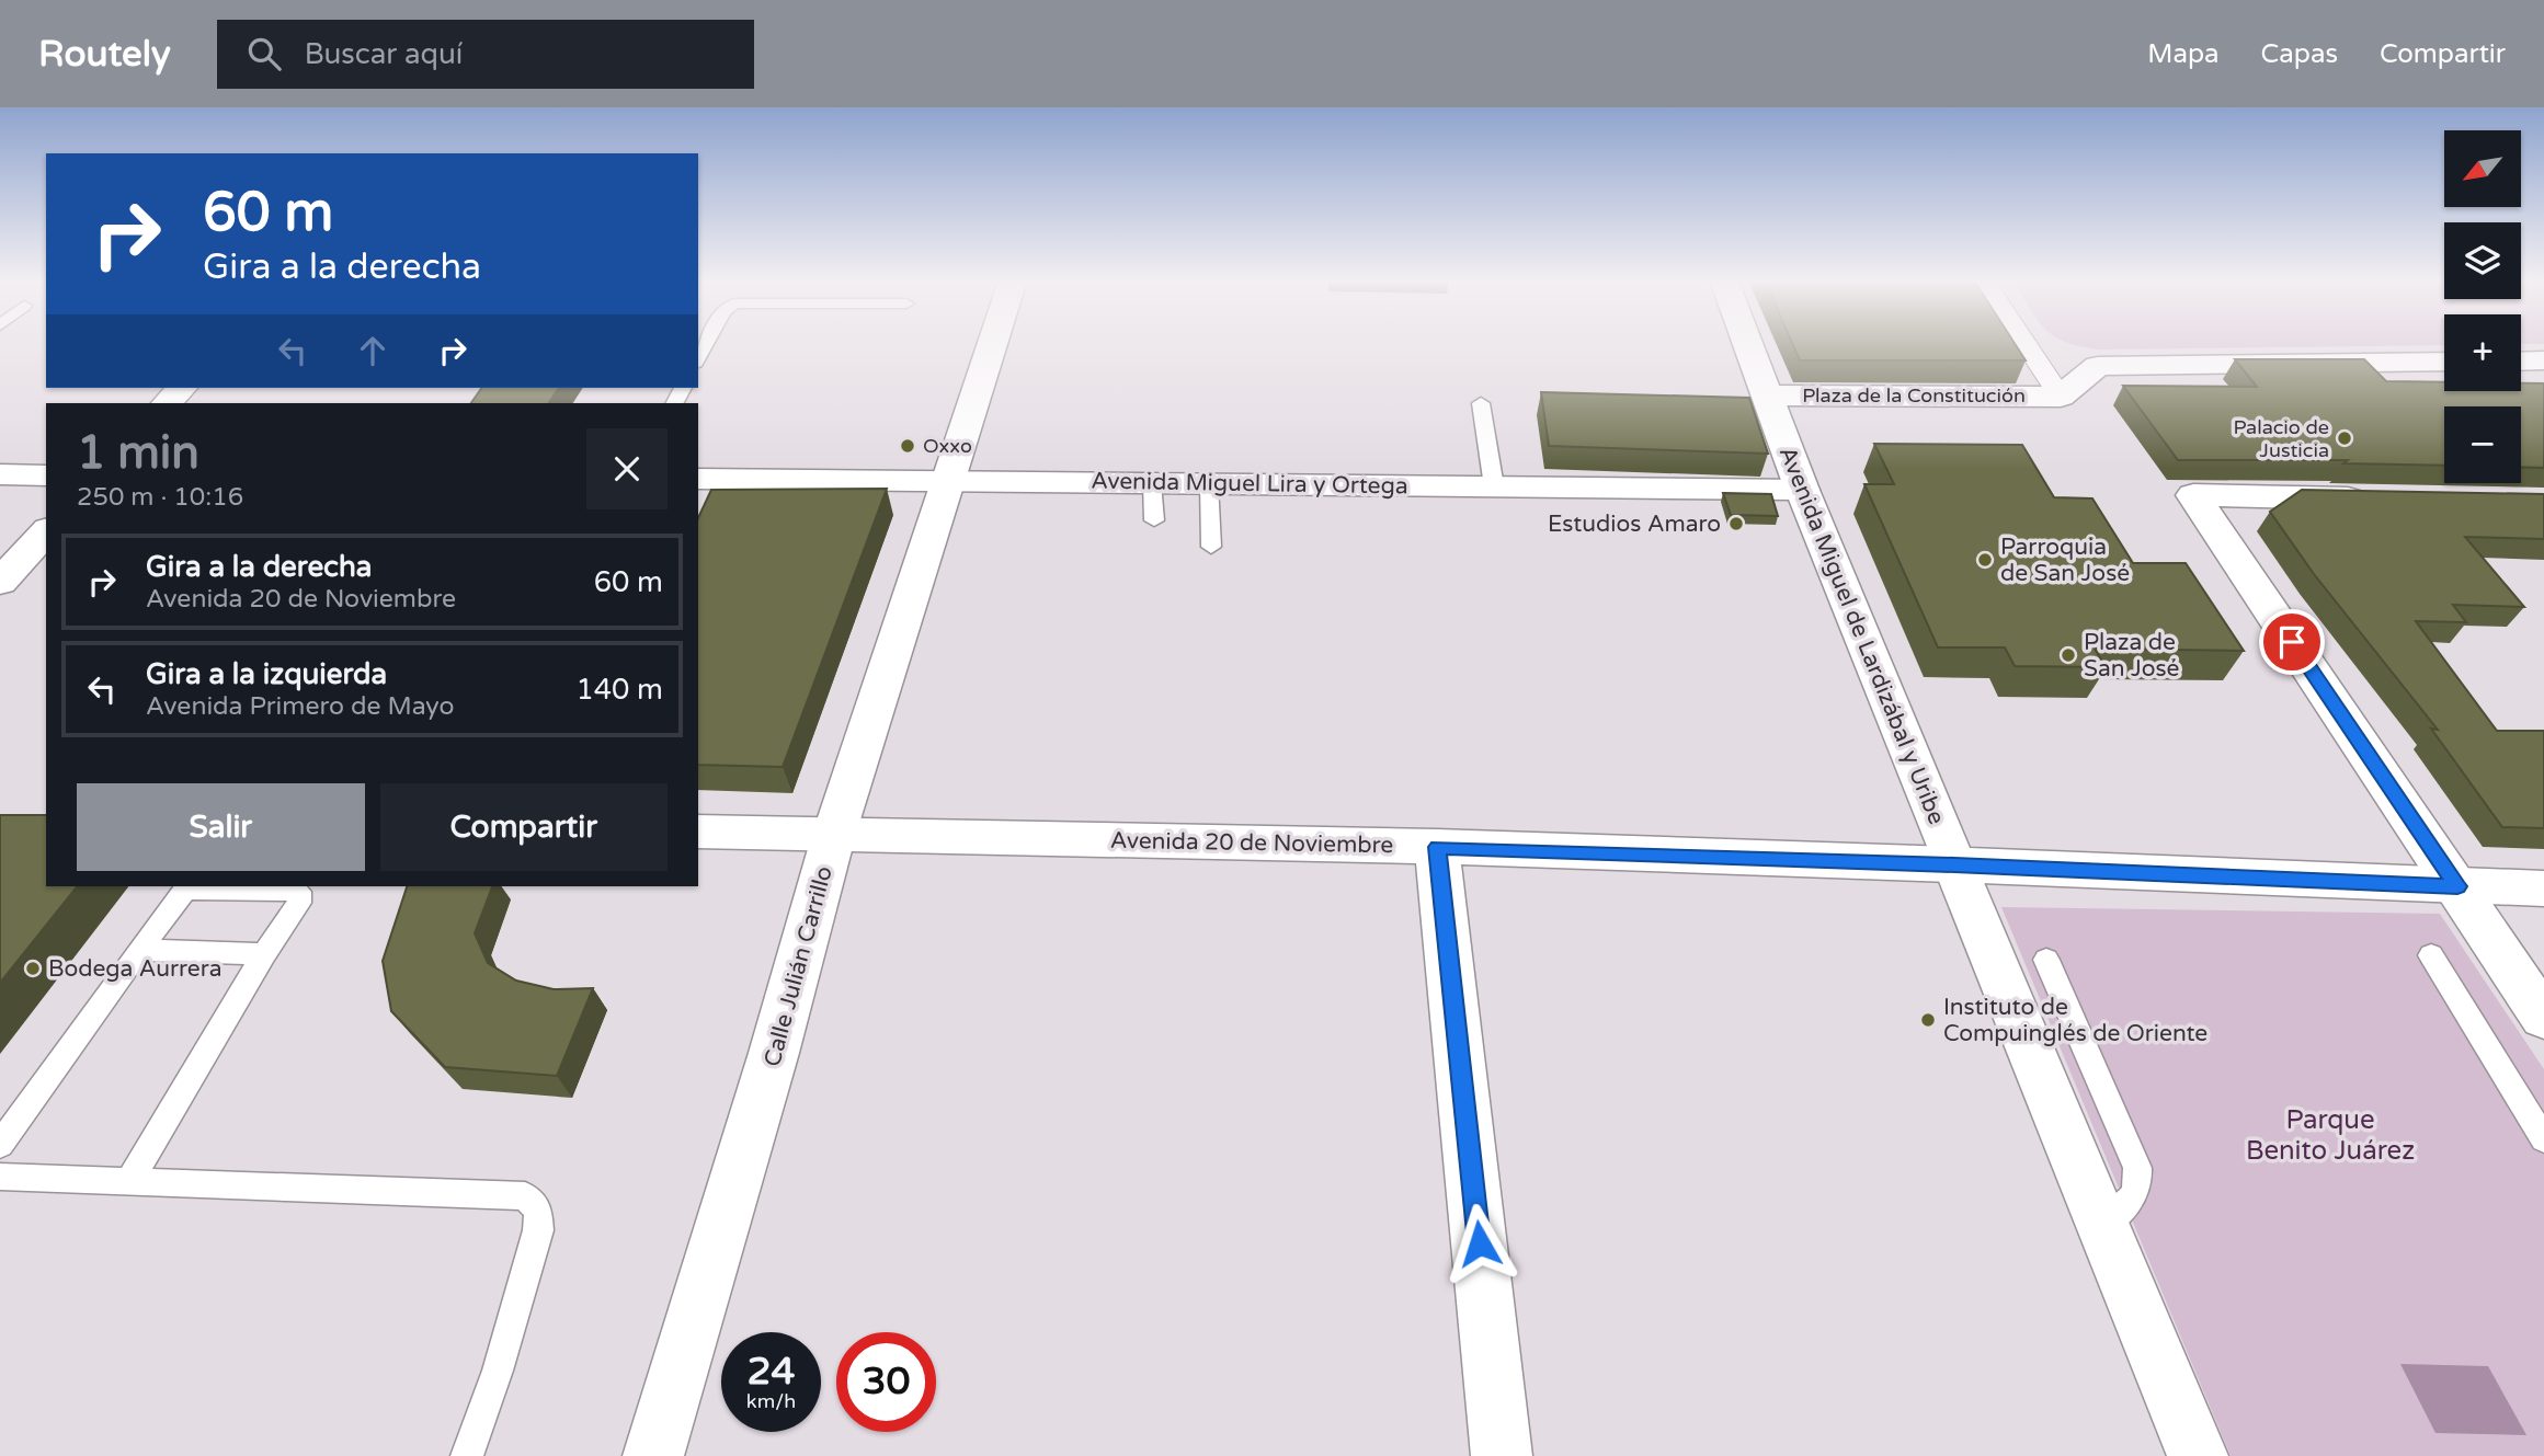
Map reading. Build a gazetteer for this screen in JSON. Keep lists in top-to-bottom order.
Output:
{
  "streets": {
    "street": [
      "Plaza de la Constitución",
      "Avenida Miguel Lira y Ortega",
      "Avenida Miguel de Lardizábal y Uribe",
      "Avenida 20 de Noviembre",
      "Calle Julián Carrillo"
    ]
  },
  "crossings": [
    ["Plaza de la Constitución", "Avenida Miguel de Lardizábal y Uribe"],
    ["Avenida Miguel Lira y Ortega", "Avenida Miguel de Lardizábal y Uribe"],
    ["Avenida Miguel Lira y Ortega", "Calle Julián Carrillo"],
    ["Avenida Miguel de Lardizábal y Uribe", "Avenida 20 de Noviembre"],
    ["Avenida 20 de Noviembre", "Calle Julián Carrillo"]
  ],
  "parks": ["Parque Benito Juárez"],
  "places": [
    "Palacio de Justicia",
    "Oxxo",
    "Estudios Amaro",
    "Parroquia de San José",
    "Plaza de San José",
    "Bodega Aurrera",
    "Instituto de Compuinglés de Oriente"
  ],
  "north": "bottom left",
  "page": {
    "header": "Routely",
    "search": "Buscar aquí",
    "nav": ["Mapa", "Capas", "Compartir"],
    "map_buttons": ["+", "−"],
    "turn": ["60 m", "Gira a la derecha"],
    "heading": ["1 min", "250 m · 10:16"],
    "list": [
      {
        "name": "Gira a la derecha",
        "note": "Avenida 20 de Noviembre",
        "value": "60 m"
      },
      {
        "name": "Gira a la izquierda",
        "note": "Avenida Primero de Mayo",
        "value": "140 m"
      }
    ],
    "buttons": ["Salir", "Compartir"],
    "speed": "24 km/h",
    "limit": "30"
  }
}
